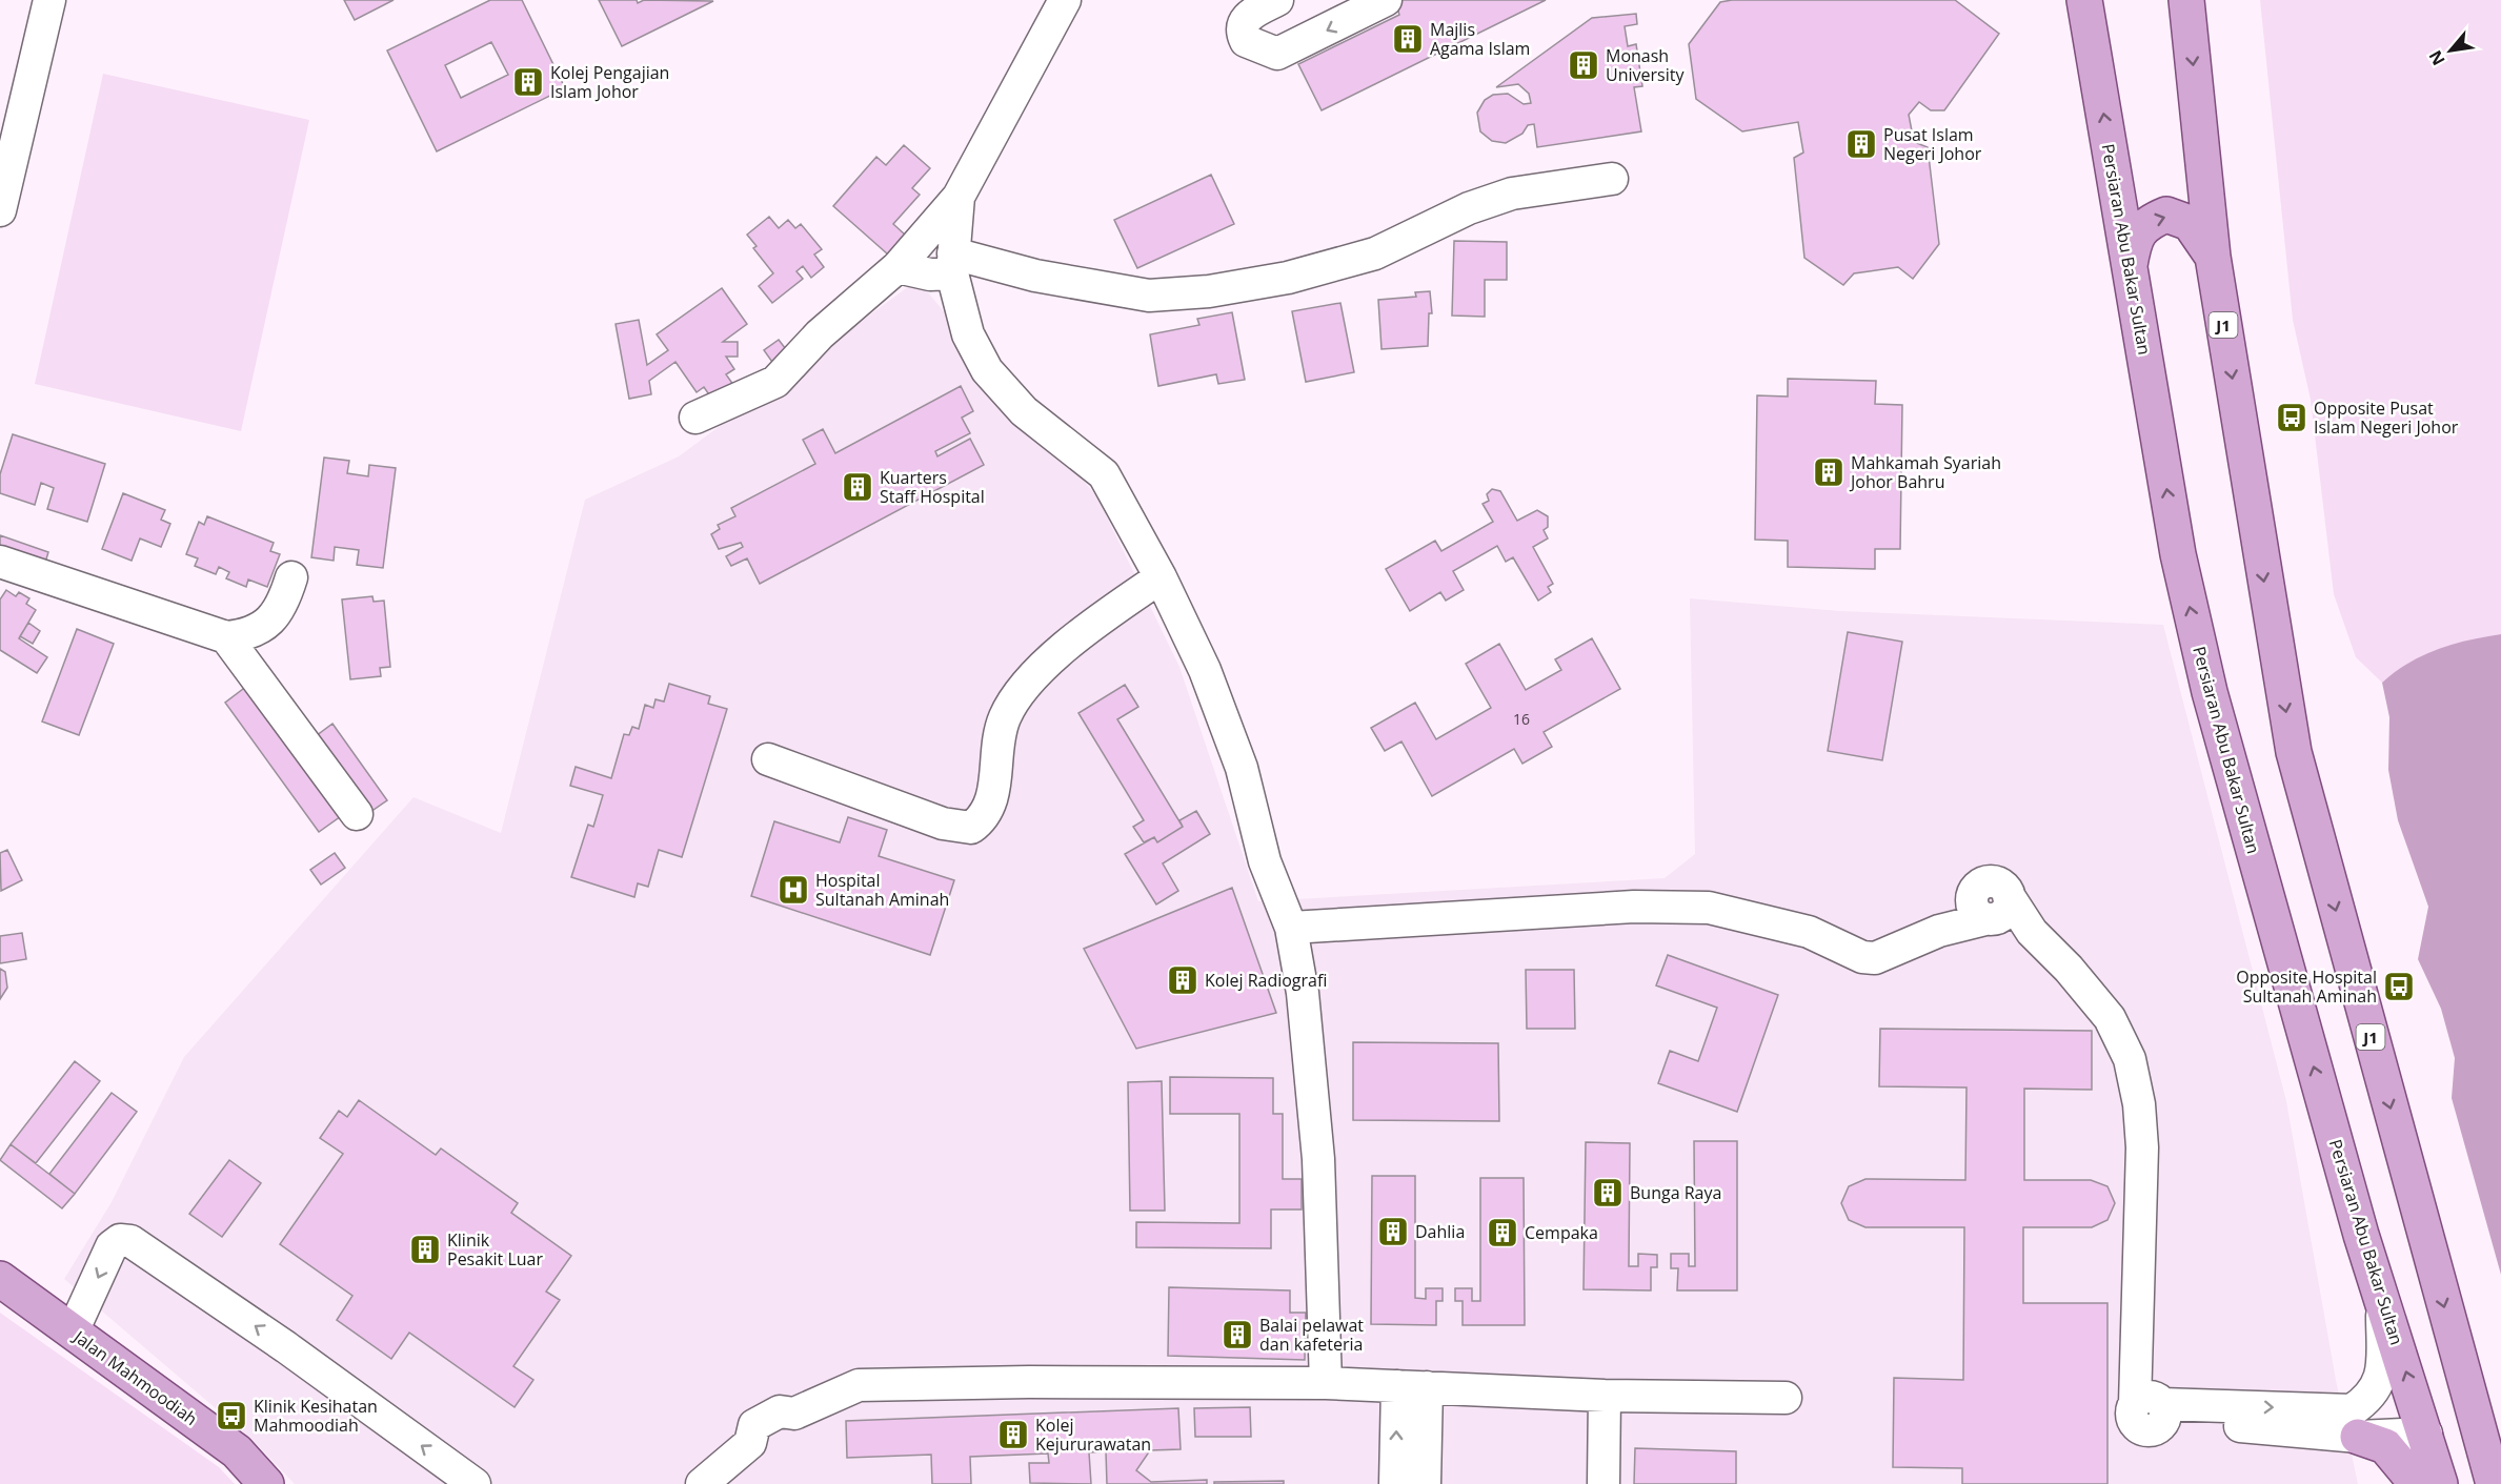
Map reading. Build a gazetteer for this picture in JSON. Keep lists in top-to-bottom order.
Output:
{
  "streets": {
    "main road": ["Persiaran Abu Bakar Sultan", "J1", "Jalan Mahmoodiah"]
  },
  "places": {
    "building": [
      "Majlis Agama Islam",
      "Monash University",
      "Kolej Pengajian Islam Johor",
      "Pusat Islam Negeri Johor",
      "Mahkamah Syariah Johor Bahru",
      "Kuarters Staff Hospital",
      "Kolej Radiografi",
      "Bunga Raya",
      "Dahlia",
      "Cempaka",
      "Klinik Pesakit Luar",
      "Balai pelawat dan kafeteria",
      "Kolej Kejururawatan"
    ],
    "bus stop": ["Opposite Pusat Islam Negeri Johor", "Opposite Hospital Sultanah Aminah", "Klinik Kesihatan Mahmoodiah"],
    "hospital": ["Hospital Sultanah Aminah"]
  },
  "house_numbers": ["16"],
  "north": "bottom left"
}
